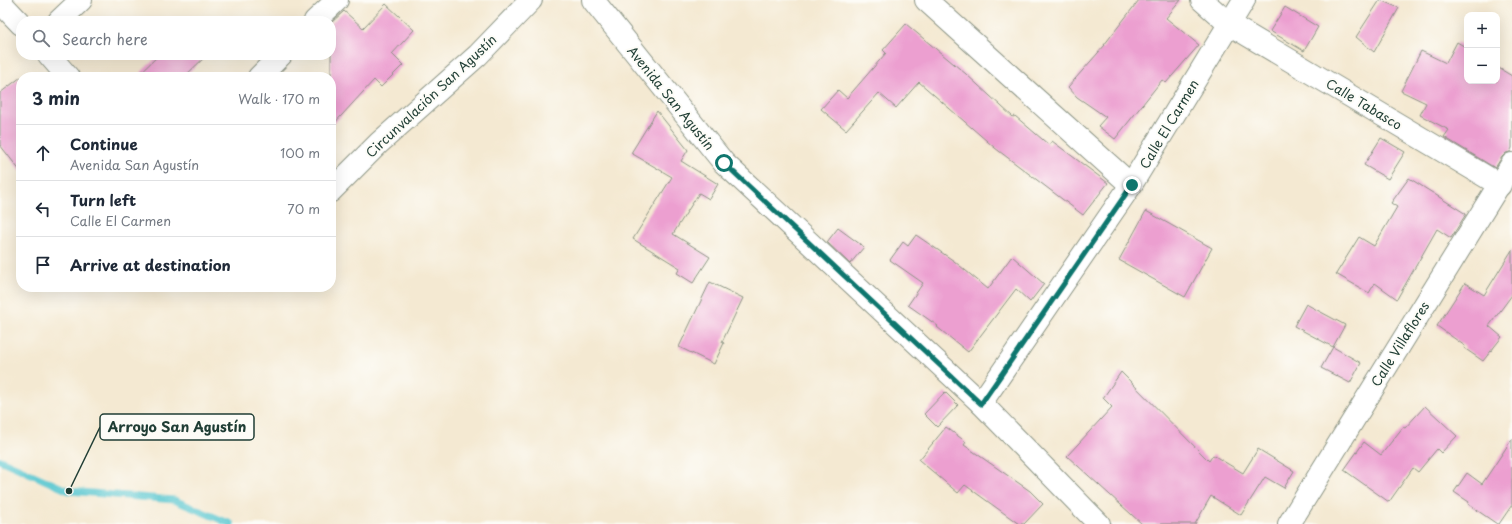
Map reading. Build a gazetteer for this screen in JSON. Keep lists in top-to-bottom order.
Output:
{
  "streets": {
    "street": [
      "Circunvalación San Agustín",
      "Avenida San Agustín",
      "Calle Tabasco",
      "Calle El Carmen",
      "Calle Villaflores"
    ]
  },
  "crossings": [
    ["Avenida San Agustín", "Calle El Carmen"],
    ["Calle Tabasco", "Calle El Carmen"],
    ["Calle Tabasco", "Calle Villaflores"]
  ],
  "places": ["Arroyo San Agustín"],
  "page": {
    "map_buttons": ["+", "−"],
    "search": "Search here",
    "heading": ["3 min", "Walk · 170 m"],
    "list": [
      ["Continue", "Avenida San Agustín", "100 m"],
      ["Turn left", "Calle El Carmen", "70 m"],
      "Arrive at destination"
    ]
  }
}
